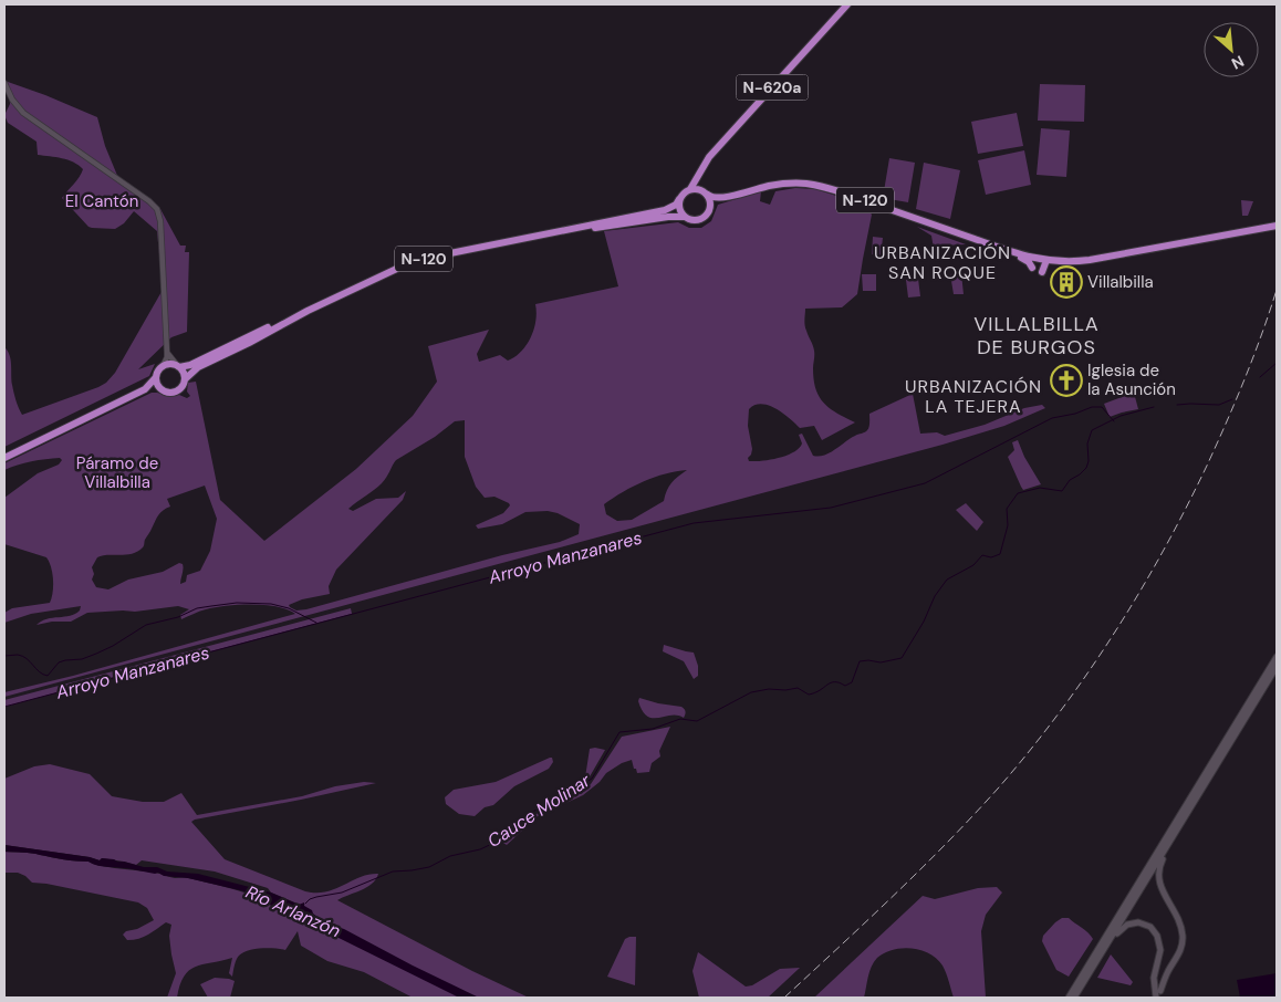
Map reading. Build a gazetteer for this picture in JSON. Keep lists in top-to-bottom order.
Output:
{
  "streets": {
    "highway": ["N-620a", "N-120"]
  },
  "crossings": [
    ["N-620a", "N-120"]
  ],
  "districts": ["URBANIZACIÓN SAN ROQUE", "VILLALBILLA DE BURGOS", "URBANIZACIÓN LA TEJERA"],
  "water": ["Arroyo Manzanares", "Cauce Molinar", "Río Arlanzón"],
  "parks": ["El Cantón", "Páramo de Villalbilla"],
  "places": {
    "building": ["Villalbilla"],
    "church": ["Iglesia de la Asunción"]
  },
  "north": "bottom right"
}
